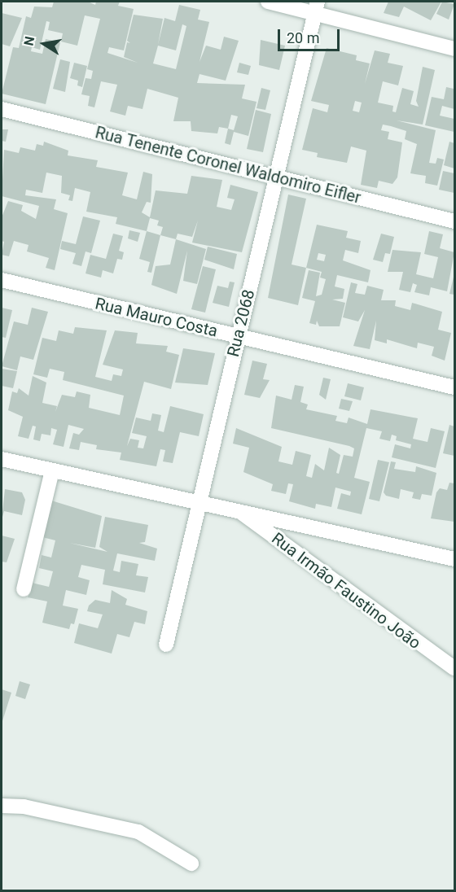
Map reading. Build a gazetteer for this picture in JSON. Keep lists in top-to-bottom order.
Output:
{
  "streets": {
    "street": [
      "Rua Tenente Coronel Waldomiro Eifler",
      "Rua Mauro Costa",
      "Rua 2068",
      "Rua Irmão Faustino João"
    ]
  },
  "crossings": [
    ["Rua Tenente Coronel Waldomiro Eifler", "Rua 2068"],
    ["Rua Mauro Costa", "Rua 2068"],
    ["Rua 2068", "Rua Irmão Faustino João"]
  ],
  "scale_bar": "20 m",
  "north": "left"
}
